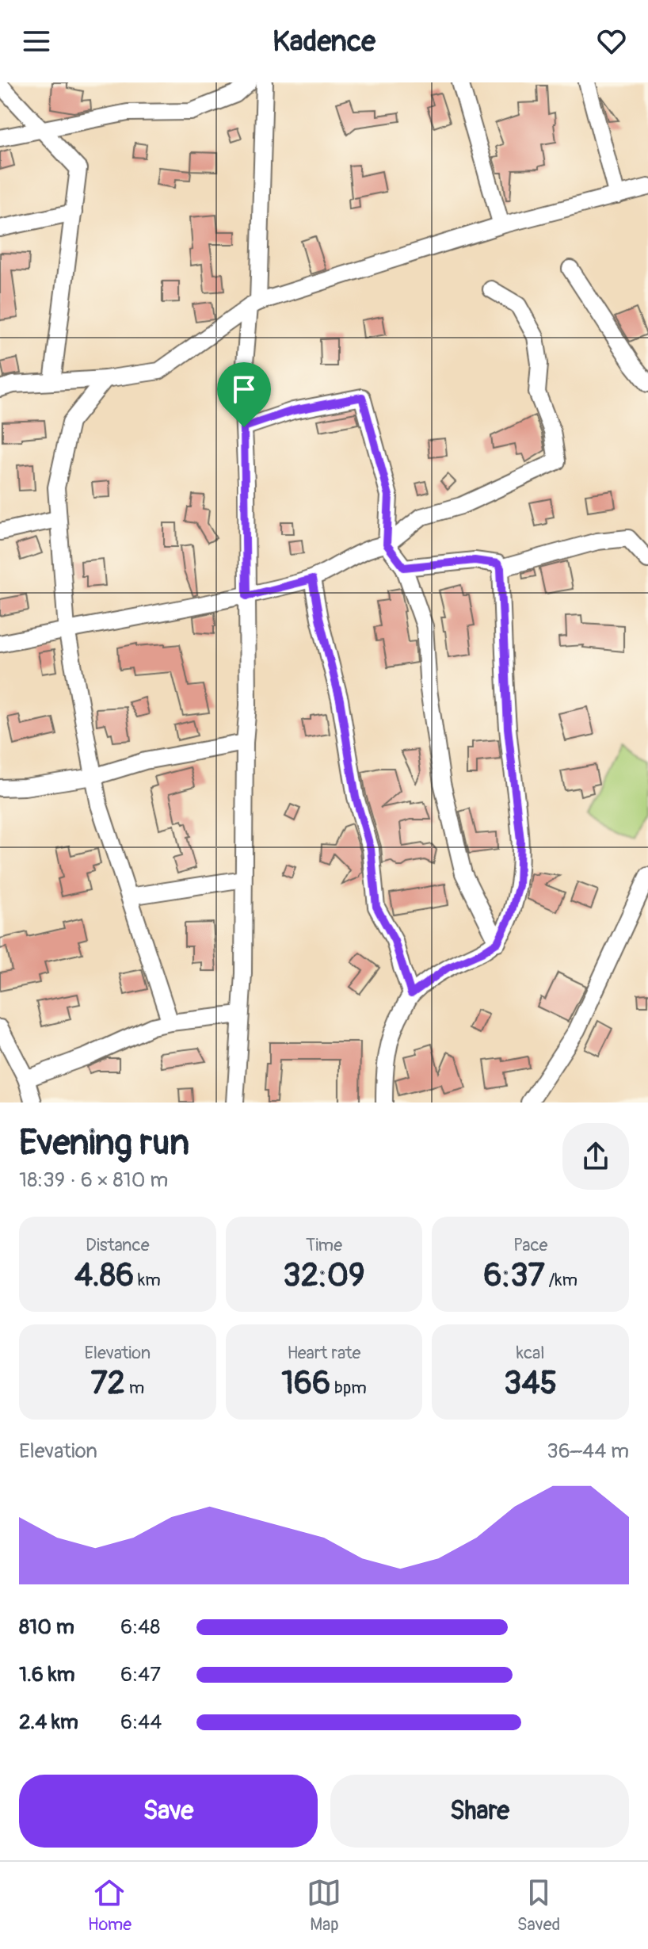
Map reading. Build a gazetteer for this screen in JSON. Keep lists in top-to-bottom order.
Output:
{
  "page": {
    "header": "Kadence",
    "heading": ["Evening run", "18:39 · 6 × 810 m"],
    "stats": [
      ["Distance", "4.86 km"],
      ["Time", "32:09"],
      ["Pace", "6:37 /km"],
      ["Elevation", "72 m"],
      ["Heart rate", "166 bpm"],
      ["kcal", "345"]
    ],
    "chart": ["Elevation", "36–44 m"],
    "list": [
      {
        "name": "810 m",
        "note": "6:48"
      },
      {
        "name": "1.6 km",
        "note": "6:47"
      },
      {
        "name": "2.4 km",
        "note": "6:44"
      }
    ],
    "buttons": ["Save", "Share"],
    "tabs": ["Home", "Map", "Saved"]
  }
}
